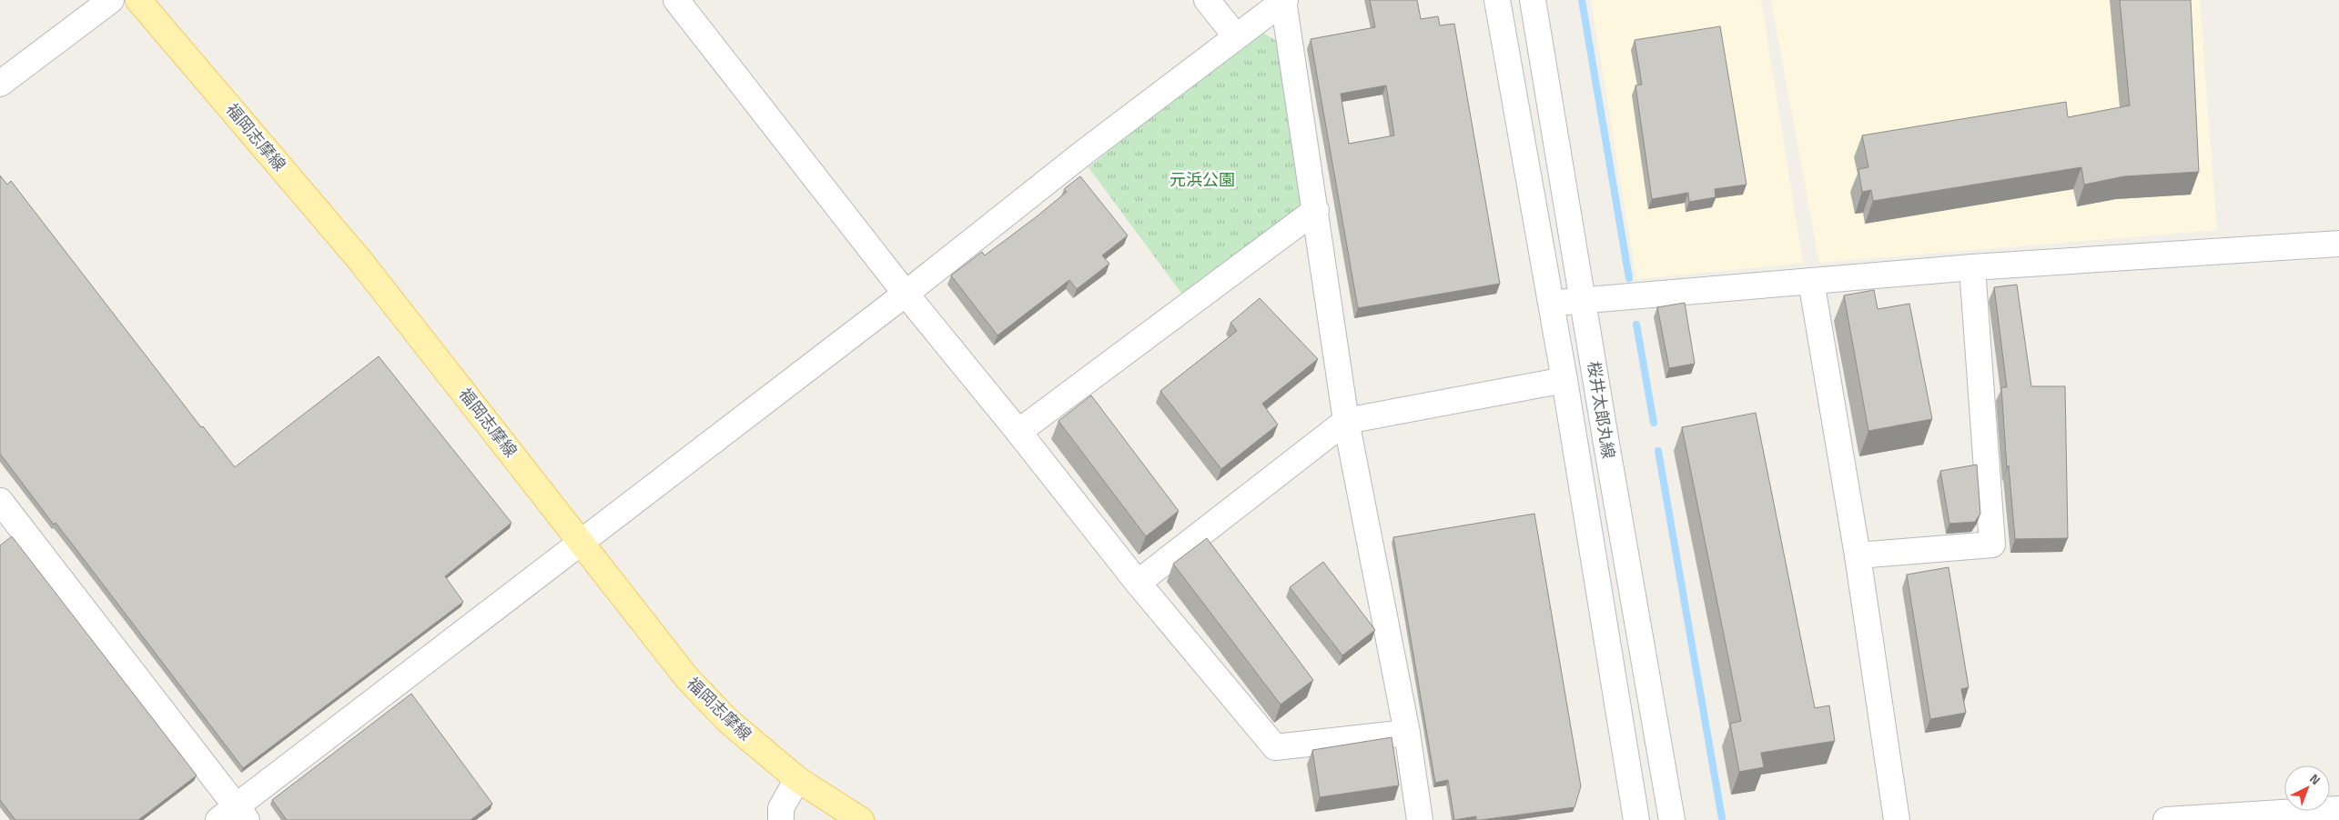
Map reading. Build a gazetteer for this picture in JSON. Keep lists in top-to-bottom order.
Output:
{
  "streets": {
    "main road": ["福岡志摩線"],
    "street": ["桜井太郎丸線"]
  },
  "parks": ["元浜公園"],
  "north": "top right"
}
